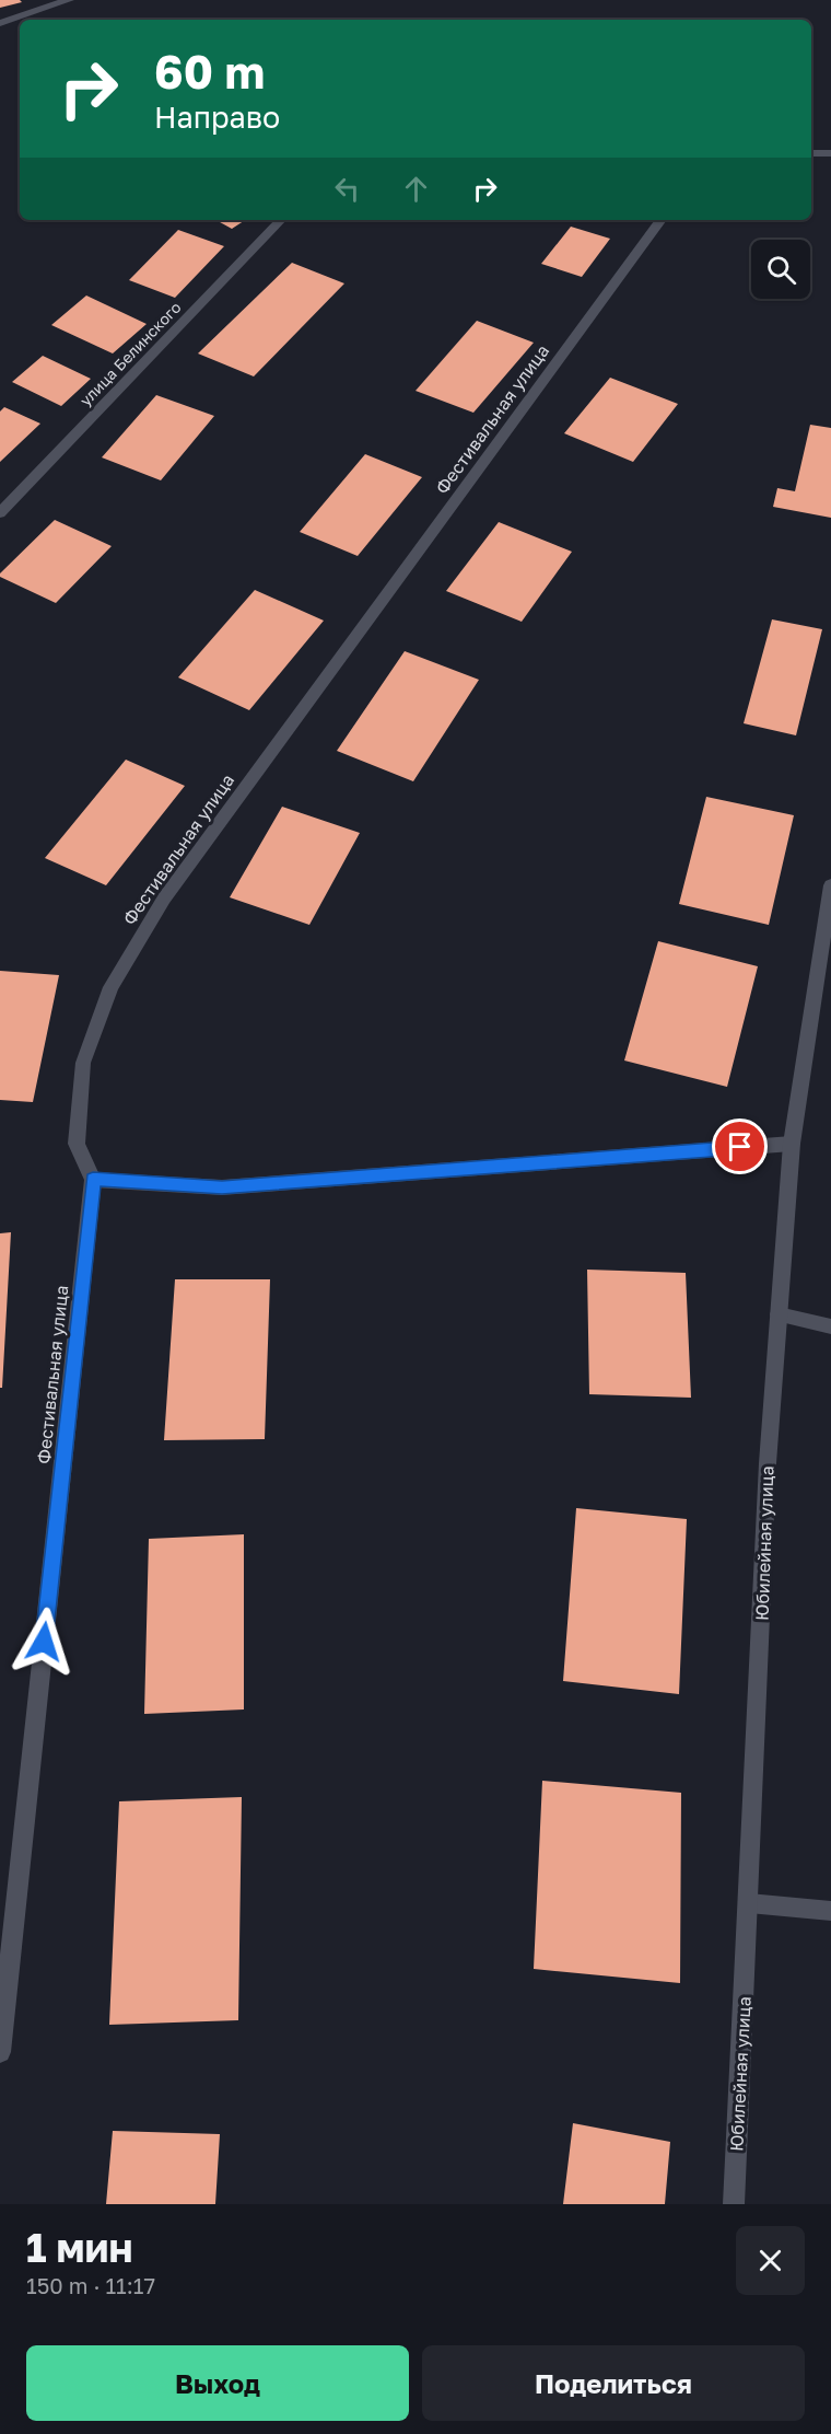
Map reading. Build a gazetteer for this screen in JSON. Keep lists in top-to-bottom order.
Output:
{
  "streets": {
    "street": ["улица Белинского", "Фестивальная улица", "Юбилейная улица"]
  },
  "page": {
    "turn": ["60 m", "Направо"],
    "heading": ["1 мин", "150 m · 11:17"],
    "buttons": ["Выход", "Поделиться"]
  }
}
